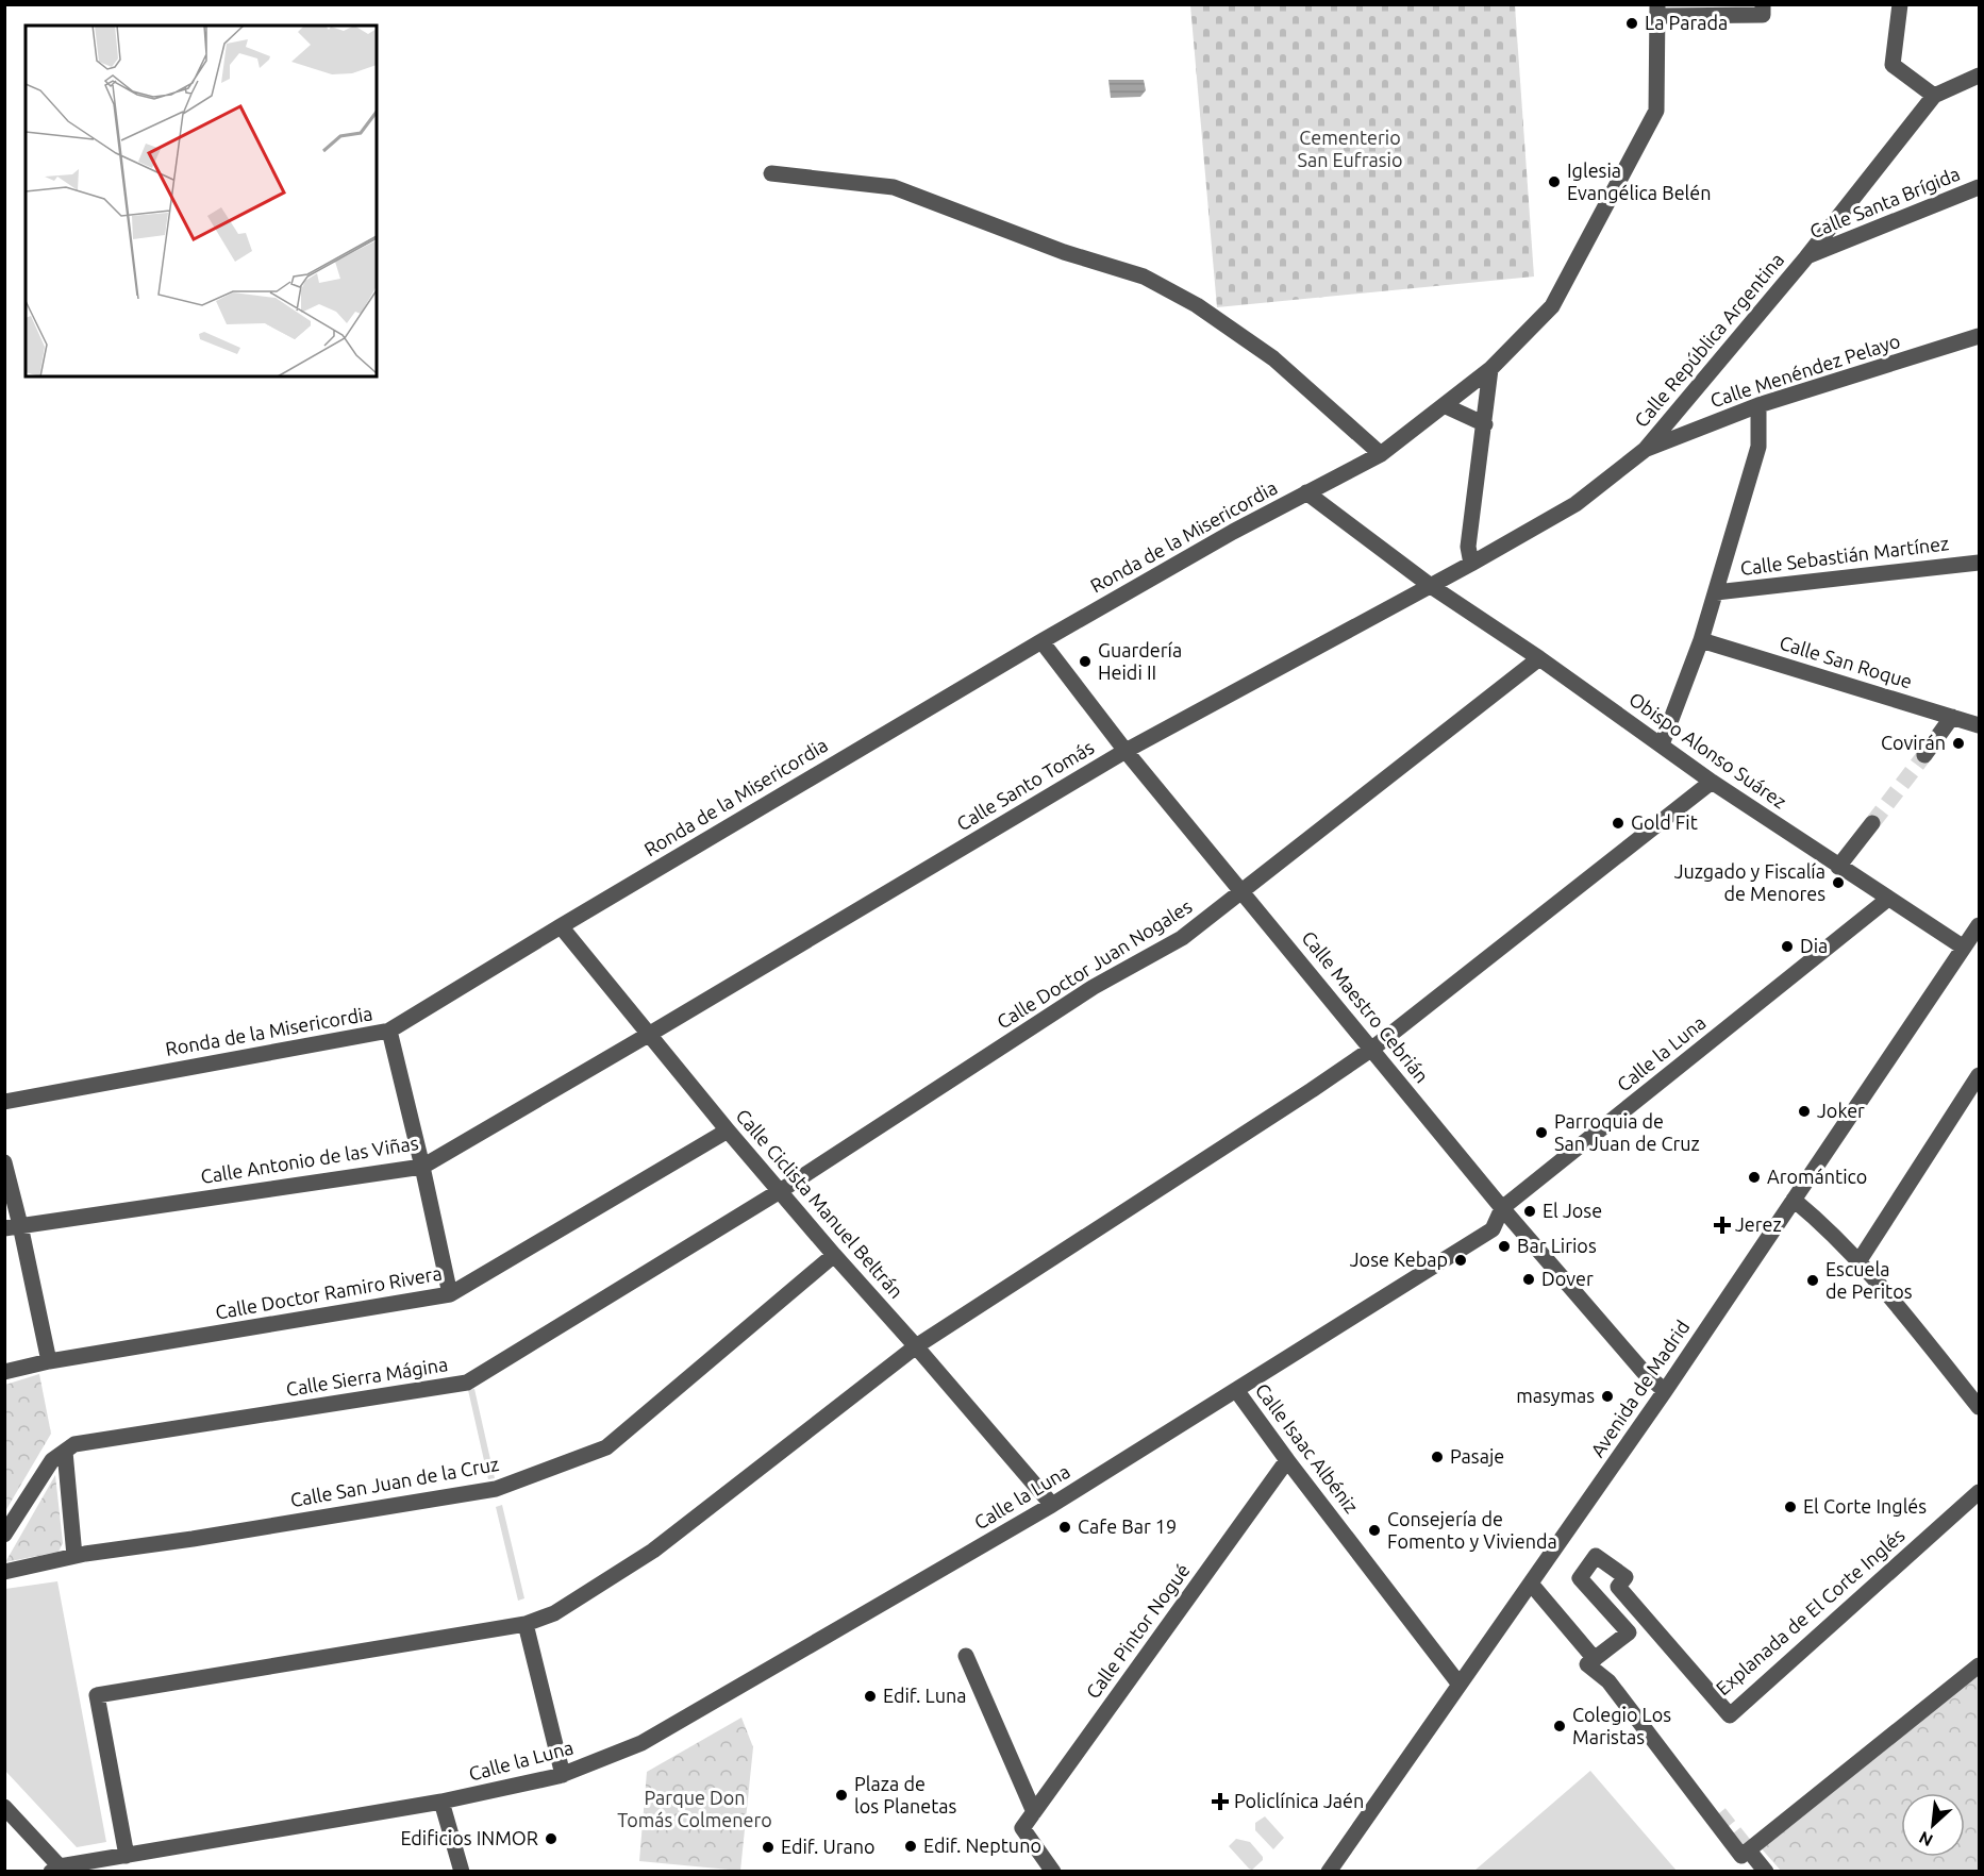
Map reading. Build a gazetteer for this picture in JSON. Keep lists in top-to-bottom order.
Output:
{
  "streets": {
    "street": [
      "Calle Santa Brígida",
      "Calle República Argentina",
      "Calle Menéndez Pelayo",
      "Ronda de la Misericordia",
      "Calle Sebastián Martínez",
      "Calle San Roque",
      "Obispo Alonso Suárez",
      "Calle Santo Tomás",
      "Calle Doctor Juan Nogales",
      "Calle Maestro Cebrián",
      "Calle la Luna",
      "Calle Antonio de las Viñas",
      "Calle Ciclista Manuel Beltrán",
      "Calle Doctor Ramiro Rivera",
      "Calle Sierra Mágina",
      "Avenida de Madrid",
      "Calle Isaac Albéniz",
      "Calle San Juan de la Cruz",
      "Explanada de El Corte Inglés",
      "Calle Pintor Nogué"
    ]
  },
  "crossings": [
    ["Calle Santa Brígida", "Calle República Argentina"],
    ["Calle República Argentina", "Calle Menéndez Pelayo"],
    ["Calle República Argentina", "Obispo Alonso Suárez"],
    ["Calle República Argentina", "Calle Santo Tomás"],
    ["Ronda de la Misericordia", "Obispo Alonso Suárez"],
    ["Ronda de la Misericordia", "Calle Maestro Cebrián"],
    ["Ronda de la Misericordia", "Calle Ciclista Manuel Beltrán"],
    ["Obispo Alonso Suárez", "Calle Santo Tomás"],
    ["Obispo Alonso Suárez", "Calle Doctor Juan Nogales"],
    ["Obispo Alonso Suárez", "Calle la Luna"],
    ["Obispo Alonso Suárez", "Avenida de Madrid"],
    ["Calle Santo Tomás", "Calle Maestro Cebrián"],
    ["Calle Santo Tomás", "Calle Antonio de las Viñas"],
    ["Calle Santo Tomás", "Calle Ciclista Manuel Beltrán"],
    ["Calle Doctor Juan Nogales", "Calle Maestro Cebrián"],
    ["Calle Doctor Juan Nogales", "Calle Ciclista Manuel Beltrán"],
    ["Calle Doctor Juan Nogales", "Calle Sierra Mágina"],
    ["Calle Maestro Cebrián", "Calle la Luna"],
    ["Calle Maestro Cebrián", "Avenida de Madrid"],
    ["Calle la Luna", "Calle Ciclista Manuel Beltrán"],
    ["Calle la Luna", "Calle Isaac Albéniz"],
    ["Calle Antonio de las Viñas", "Calle Ciclista Manuel Beltrán"],
    ["Calle Ciclista Manuel Beltrán", "Calle Doctor Ramiro Rivera"],
    ["Calle Ciclista Manuel Beltrán", "Calle Sierra Mágina"],
    ["Calle Ciclista Manuel Beltrán", "Calle San Juan de la Cruz"],
    ["Avenida de Madrid", "Calle Isaac Albéniz"],
    ["Calle Isaac Albéniz", "Calle Pintor Nogué"]
  ],
  "parks": ["Cementerio San Eufrasio", "Parque Don Tomás Colmenero"],
  "places": {
    "other": [
      "La Parada",
      "Iglesia Evangélica Belén",
      "Guardería Heidi II",
      "Covirán",
      "Gold Fit",
      "Juzgado y Fiscalía de Menores",
      "Dia",
      "Joker",
      "Parroquia de San Juan de Cruz",
      "Aromántico",
      "El Jose",
      "Bar Lirios",
      "Jose Kebap",
      "Dover",
      "Escuela de Peritos",
      "masymas",
      "Pasaje",
      "El Corte Inglés",
      "Cafe Bar 19",
      "Consejería de Fomento y Vivienda",
      "Edif. Luna",
      "Colegio Los Maristas",
      "Plaza de los Planetas",
      "Edificios INMOR",
      "Edif. Neptuno",
      "Edif. Urano"
    ],
    "health": ["Jerez", "Policlínica Jaén"]
  },
  "north": "bottom left"
}
